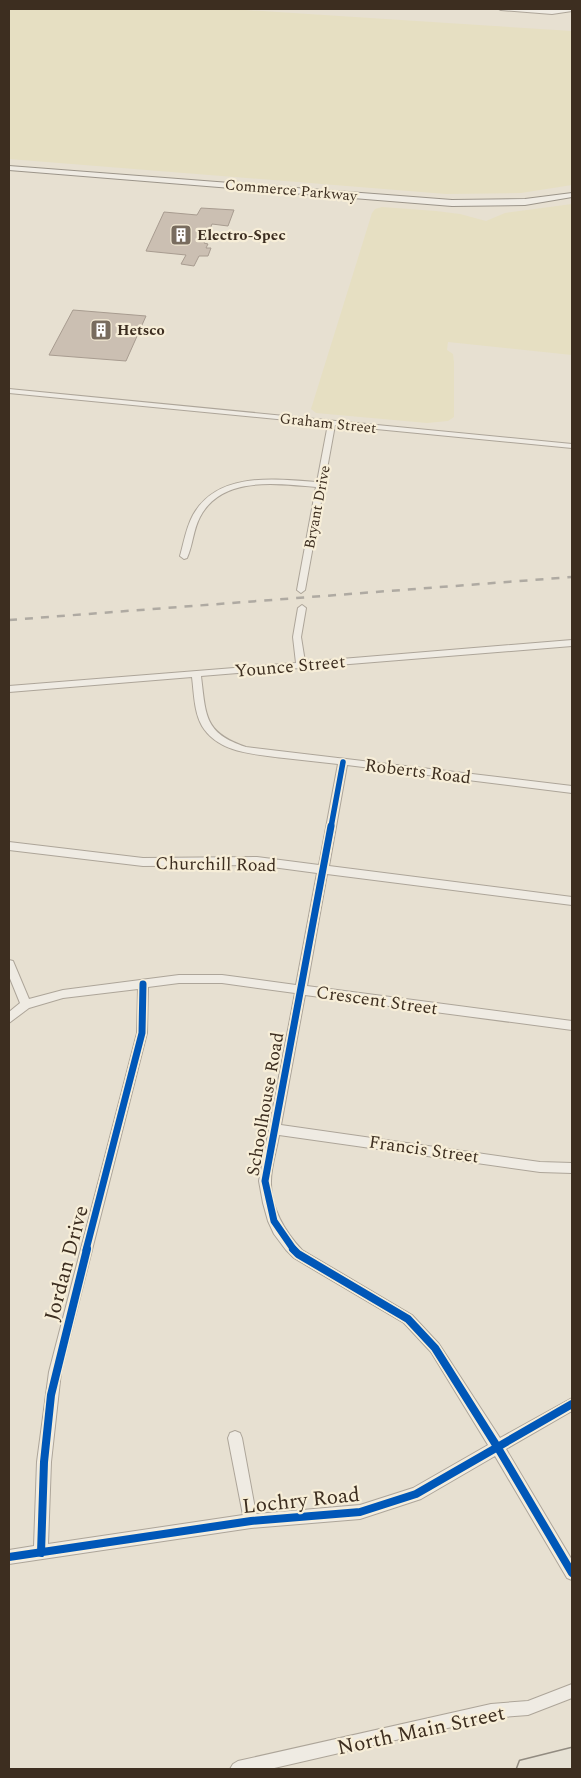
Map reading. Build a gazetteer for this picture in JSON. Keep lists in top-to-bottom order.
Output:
{
  "streets": {
    "street": [
      "Commerce Parkway",
      "Graham Street",
      "Bryant Drive",
      "Younce Street",
      "Roberts Road",
      "Churchill Road",
      "Crescent Street",
      "Schoolhouse Road",
      "Francis Street",
      "Jordan Drive",
      "Lochry Road",
      "North Main Street"
    ]
  },
  "crossings": [
    ["Graham Street", "Bryant Drive"],
    ["Younce Street", "Roberts Road"],
    ["Roberts Road", "Schoolhouse Road"],
    ["Churchill Road", "Schoolhouse Road"],
    ["Crescent Street", "Schoolhouse Road"],
    ["Crescent Street", "Jordan Drive"],
    ["Schoolhouse Road", "Francis Street"],
    ["Schoolhouse Road", "Lochry Road"],
    ["Jordan Drive", "Lochry Road"]
  ],
  "places": {
    "building": ["Electro-Spec", "Hetsco"]
  }
}
